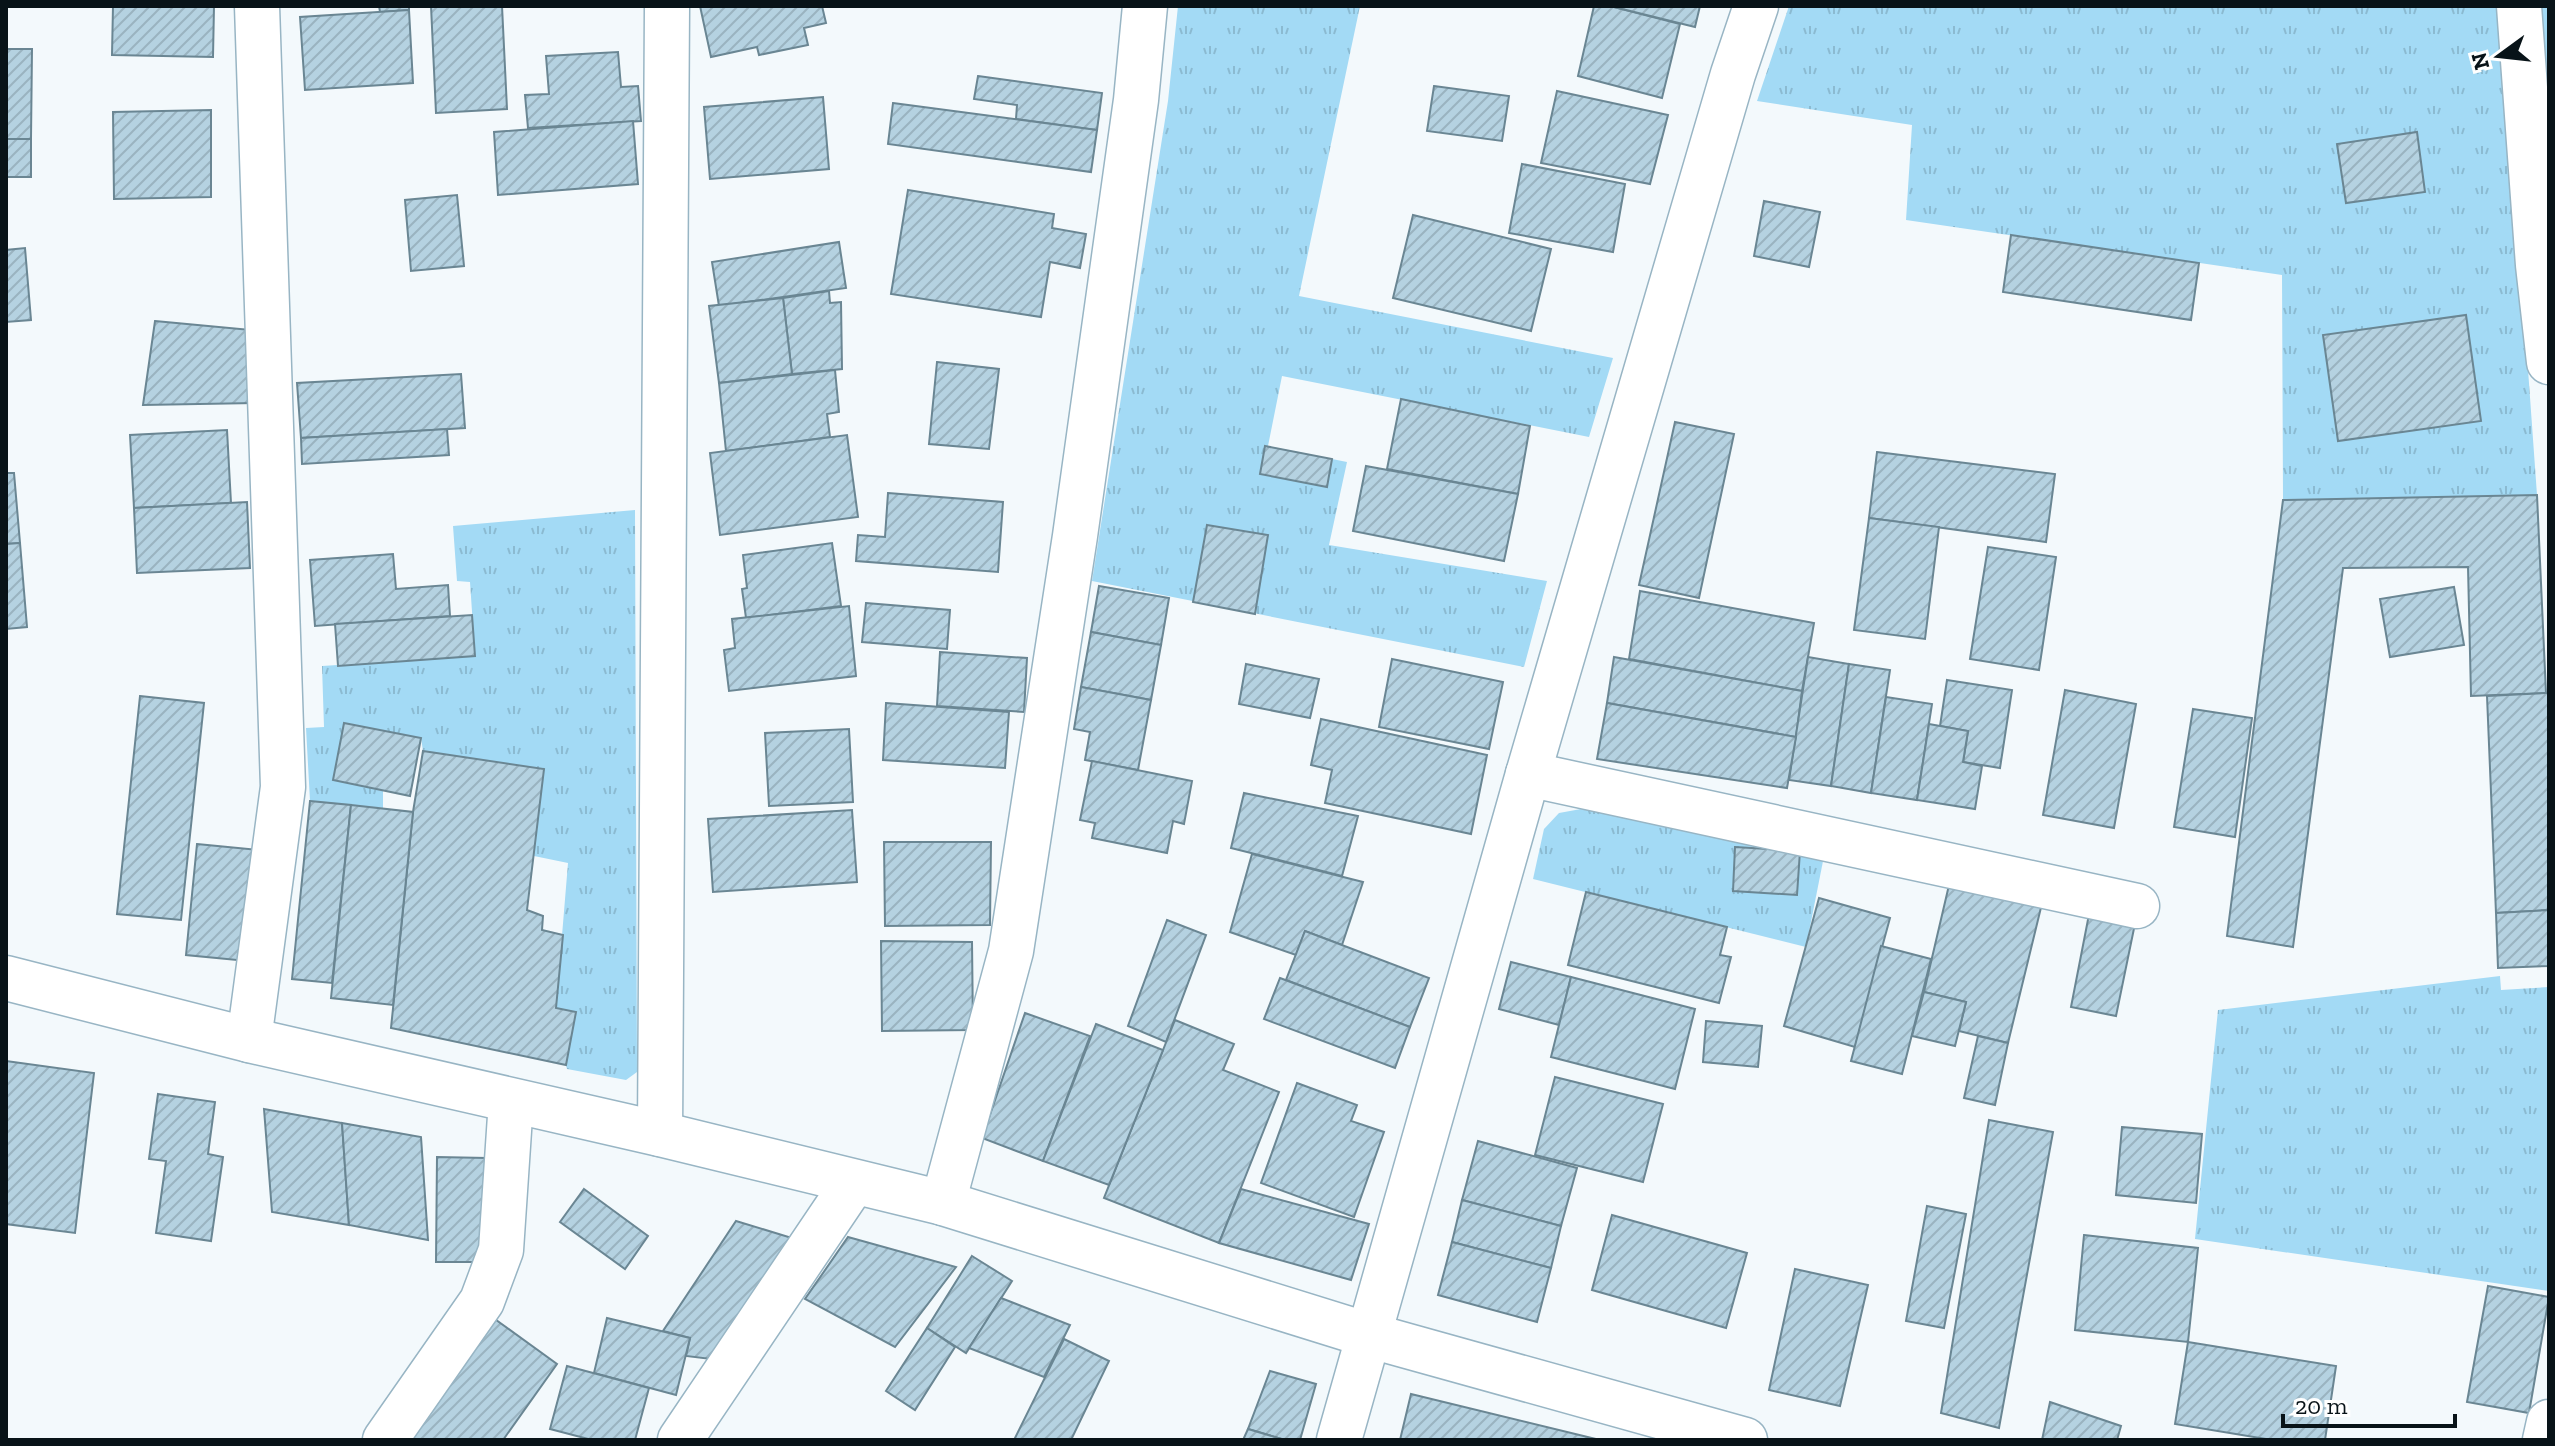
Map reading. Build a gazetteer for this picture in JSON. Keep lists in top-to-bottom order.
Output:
{
  "scale_bar": "20 m",
  "north": "left"
}
